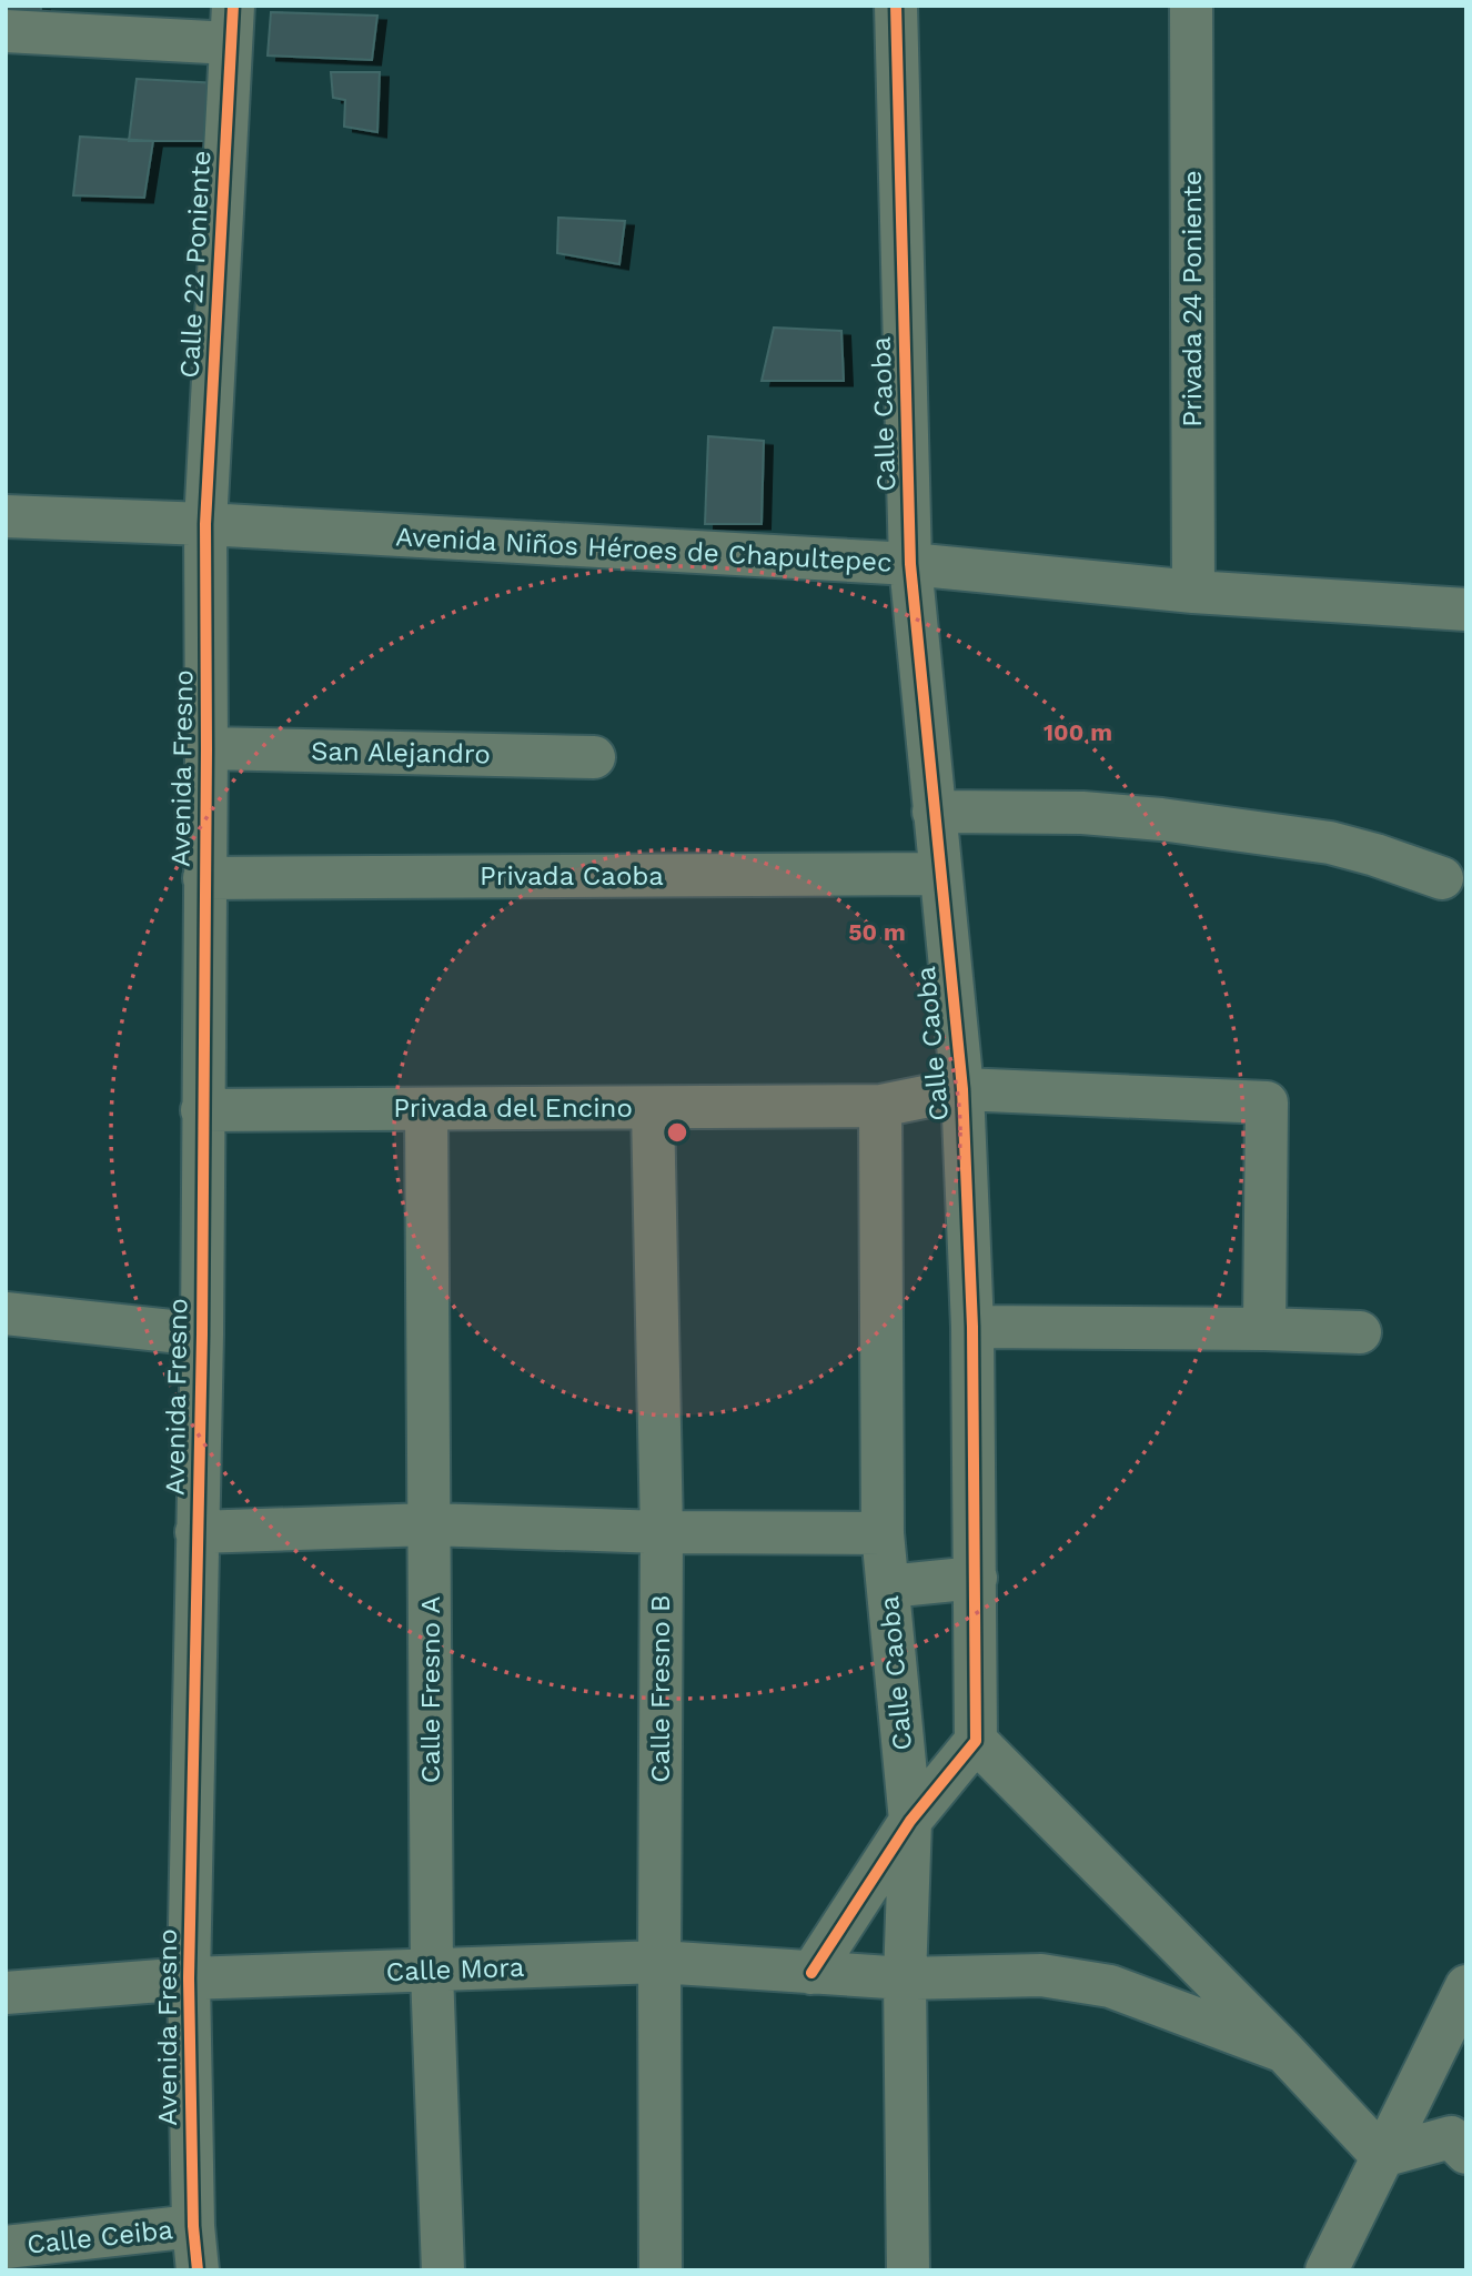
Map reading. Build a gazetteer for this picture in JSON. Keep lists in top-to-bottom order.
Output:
{
  "streets": {
    "street": [
      "Calle 22 Poniente",
      "Privada 24 Poniente",
      "Calle Caoba",
      "Avenida Niños Héroes de Chapultepec",
      "San Alejandro",
      "Avenida Fresno",
      "Privada Caoba",
      "Privada del Encino",
      "Calle Fresno B",
      "Calle Fresno A",
      "Calle Mora",
      "Calle Ceiba"
    ]
  },
  "crossings": [
    ["Calle 22 Poniente", "Avenida Niños Héroes de Chapultepec"],
    ["Calle 22 Poniente", "Avenida Fresno"],
    ["Privada 24 Poniente", "Avenida Niños Héroes de Chapultepec"],
    ["Calle Caoba", "Avenida Niños Héroes de Chapultepec"],
    ["Calle Caoba", "Privada Caoba"],
    ["Calle Caoba", "Privada del Encino"],
    ["Calle Caoba", "Calle Mora"],
    ["Avenida Niños Héroes de Chapultepec", "Avenida Fresno"],
    ["San Alejandro", "Avenida Fresno"],
    ["Avenida Fresno", "Privada Caoba"],
    ["Avenida Fresno", "Privada del Encino"],
    ["Avenida Fresno", "Calle Mora"],
    ["Avenida Fresno", "Calle Ceiba"],
    ["Privada del Encino", "Calle Fresno B"],
    ["Privada del Encino", "Calle Fresno A"],
    ["Calle Fresno B", "Calle Mora"],
    ["Calle Fresno A", "Calle Mora"]
  ],
  "rings": ["100 m", "50 m"]
}
